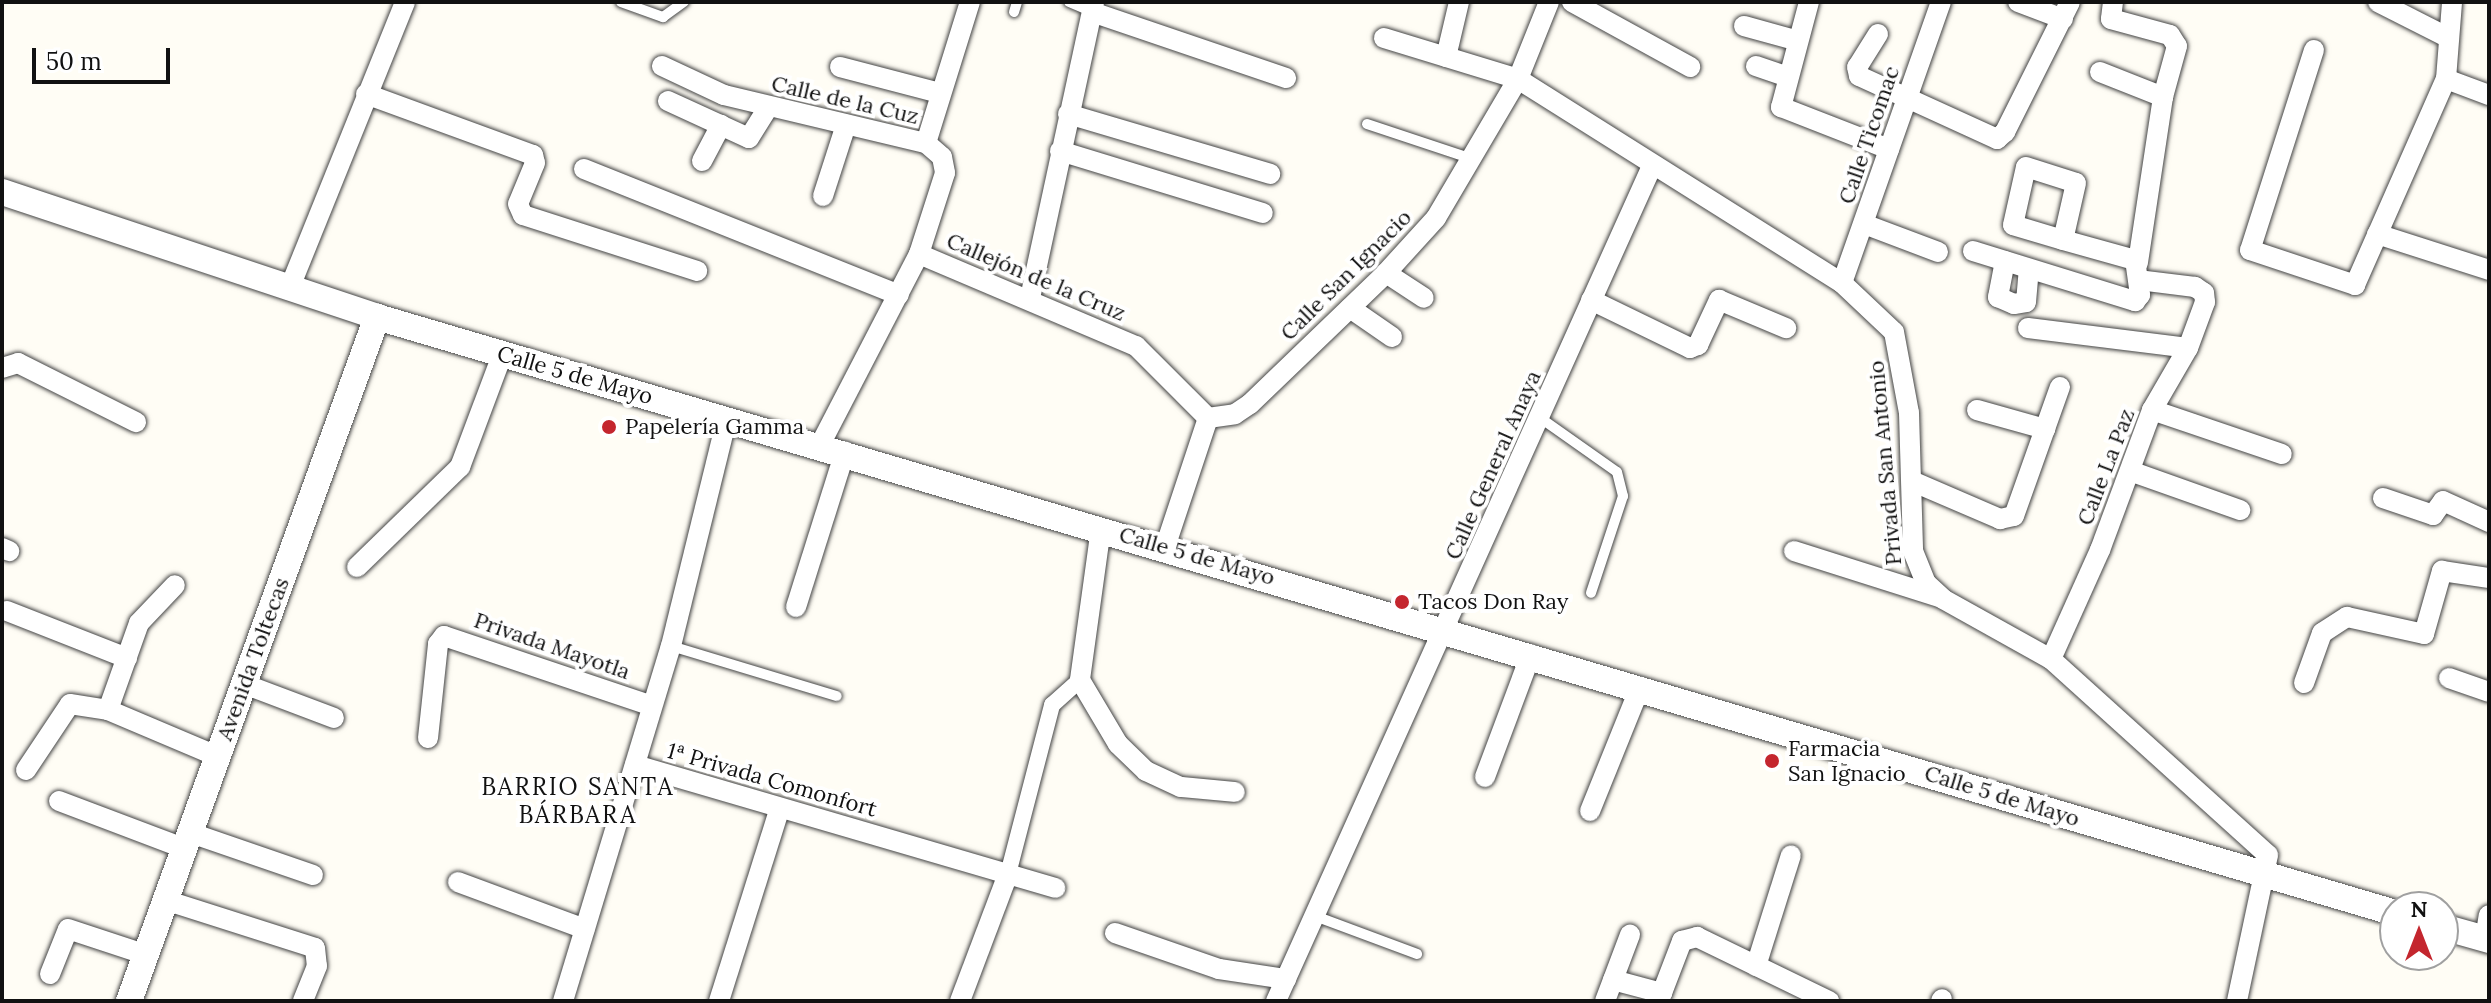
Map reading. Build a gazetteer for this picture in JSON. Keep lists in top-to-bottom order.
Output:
{
  "streets": {
    "street": [
      "Calle de la Cuz",
      "Calle Ticomac",
      "Calle San Ignacio",
      "Callejón de la Cruz",
      "Calle 5 de Mayo",
      "Privada San Antonio",
      "Calle General Anaya",
      "Calle La Paz",
      "Privada Mayotla",
      "Avenida Toltecas",
      "1ª Privada Comonfort"
    ]
  },
  "crossings": [
    ["Calle de la Cuz", "Callejón de la Cruz"],
    ["Calle de la Cuz", "Calle 5 de Mayo"],
    ["Calle Ticomac", "Privada San Antonio"],
    ["Calle San Ignacio", "Callejón de la Cruz"],
    ["Calle San Ignacio", "Privada San Antonio"],
    ["Calle 5 de Mayo", "Privada San Antonio"],
    ["Calle 5 de Mayo", "Calle General Anaya"],
    ["Calle 5 de Mayo", "Avenida Toltecas"],
    ["Calle 5 de Mayo", "1ª Privada Comonfort"],
    ["Privada San Antonio", "Calle General Anaya"],
    ["Privada San Antonio", "Calle La Paz"],
    ["Privada Mayotla", "1ª Privada Comonfort"]
  ],
  "districts": ["BARRIO SANTA BÁRBARA"],
  "places": ["Papelería Gamma", "Tacos Don Ray", "Farmacia San Ignacio"],
  "scale_bar": "50 m",
  "north": "top"
}
